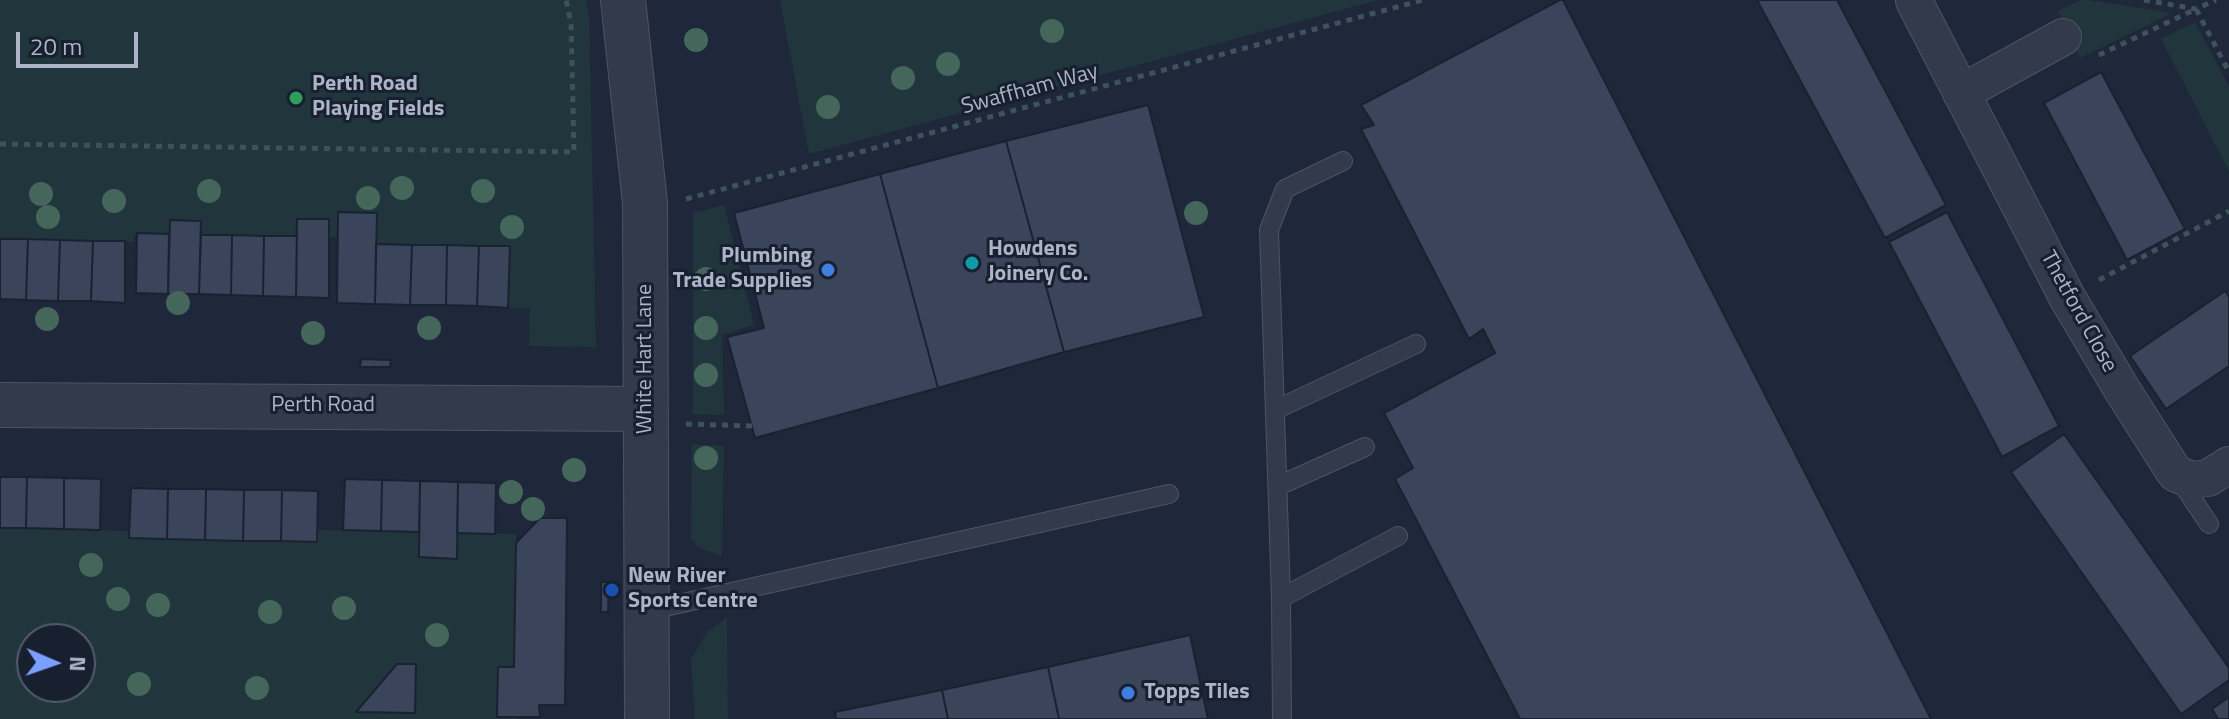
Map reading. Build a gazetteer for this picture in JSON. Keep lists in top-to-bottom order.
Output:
{
  "streets": {
    "street": ["Thetford Close", "White Hart Lane", "Perth Road"],
    "path": ["Swaffham Way"]
  },
  "crossings": [
    ["Swaffham Way", "White Hart Lane"],
    ["White Hart Lane", "Perth Road"]
  ],
  "places": [
    "Perth Road Playing Fields",
    "Howdens Joinery Co.",
    "Plumbing Trade Supplies",
    "New River Sports Centre",
    "Topps Tiles"
  ],
  "scale_bar": "20 m",
  "north": "right"
}
